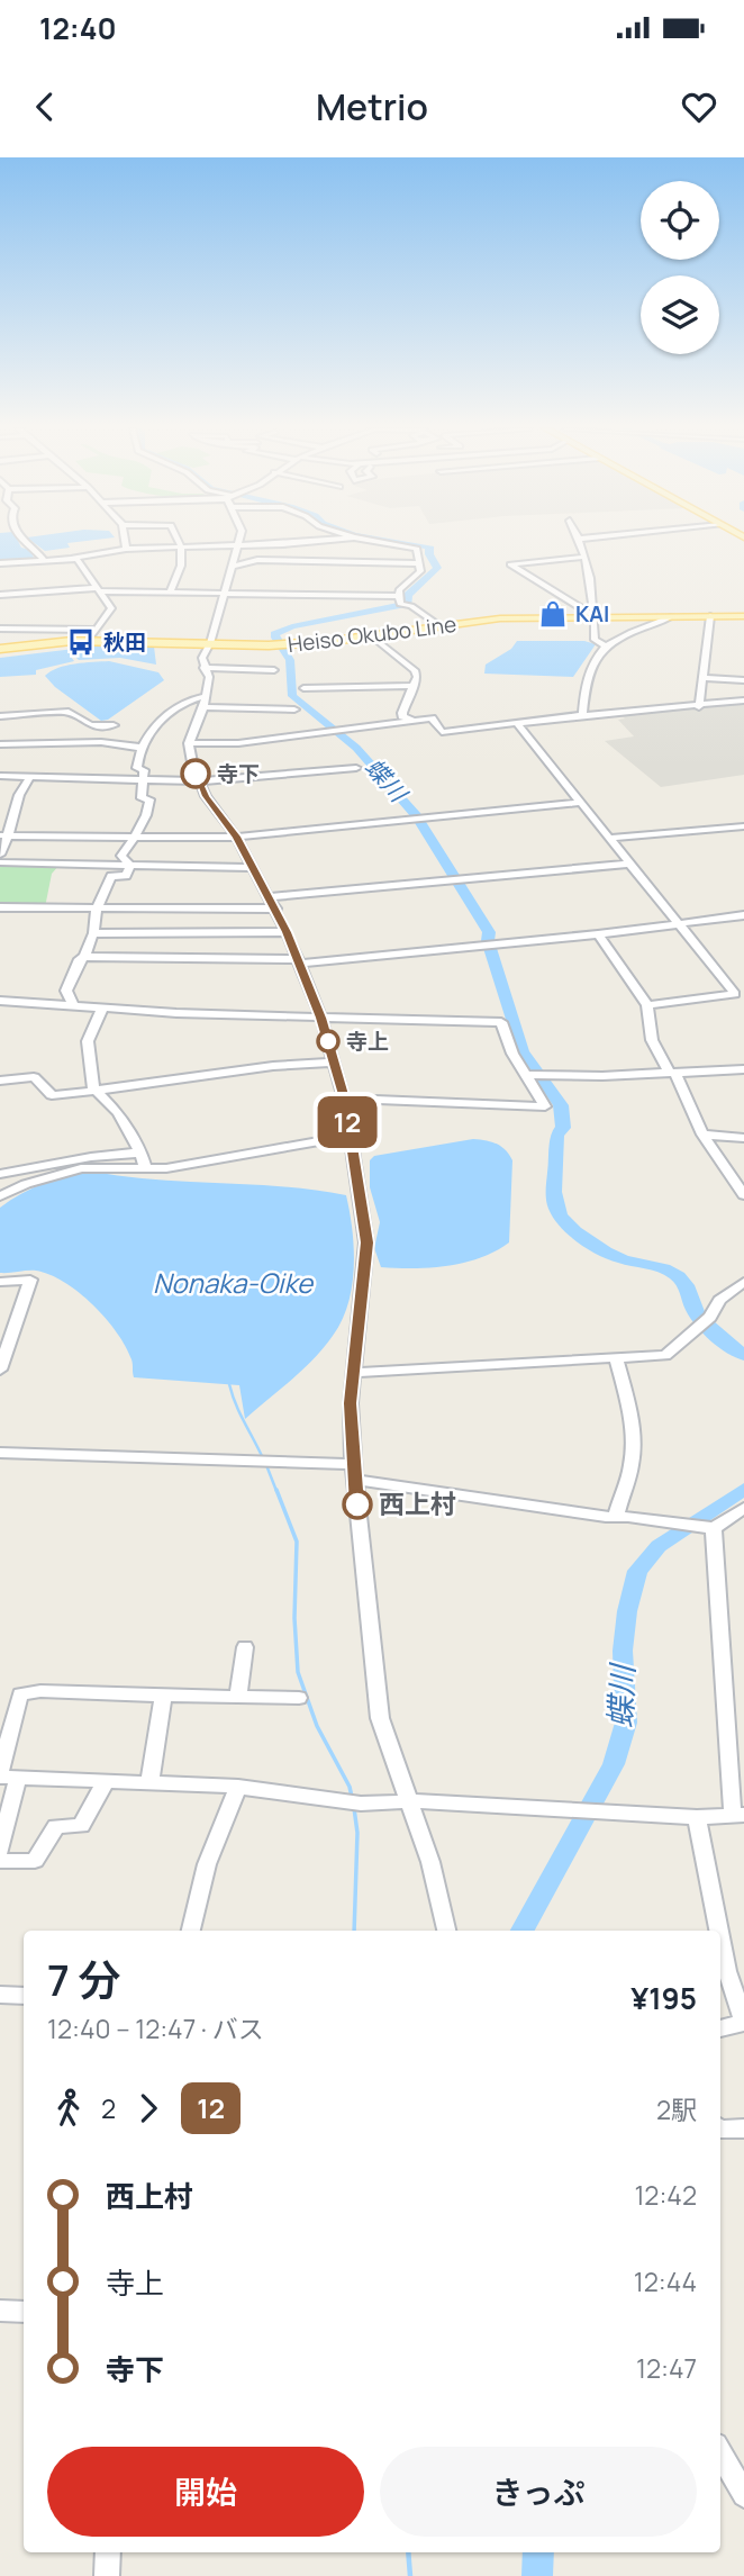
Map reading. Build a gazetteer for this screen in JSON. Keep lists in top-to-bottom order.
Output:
{
  "streets": {
    "main road": ["Heiso Okubo Line"]
  },
  "water": ["蝶川", "Nonaka-Oike"],
  "places": {
    "shop": ["KAI"],
    "bus stop": ["秋田"],
    "other": ["寺下", "寺上", "西上村"]
  },
  "lines": ["bus line 12"],
  "page": {
    "status": "12:40",
    "header": "Metrio",
    "on_map": "12",
    "heading": ["7 分", "12:40 – 12:47 · バス", "¥195"],
    "legs": ["2", "12", "2駅"],
    "list": [
      {
        "name": "西上村",
        "value": "12:42"
      },
      {
        "name": "寺上",
        "value": "12:44"
      },
      {
        "name": "寺下",
        "value": "12:47"
      }
    ],
    "buttons": ["開始", "きっぷ"]
  }
}
